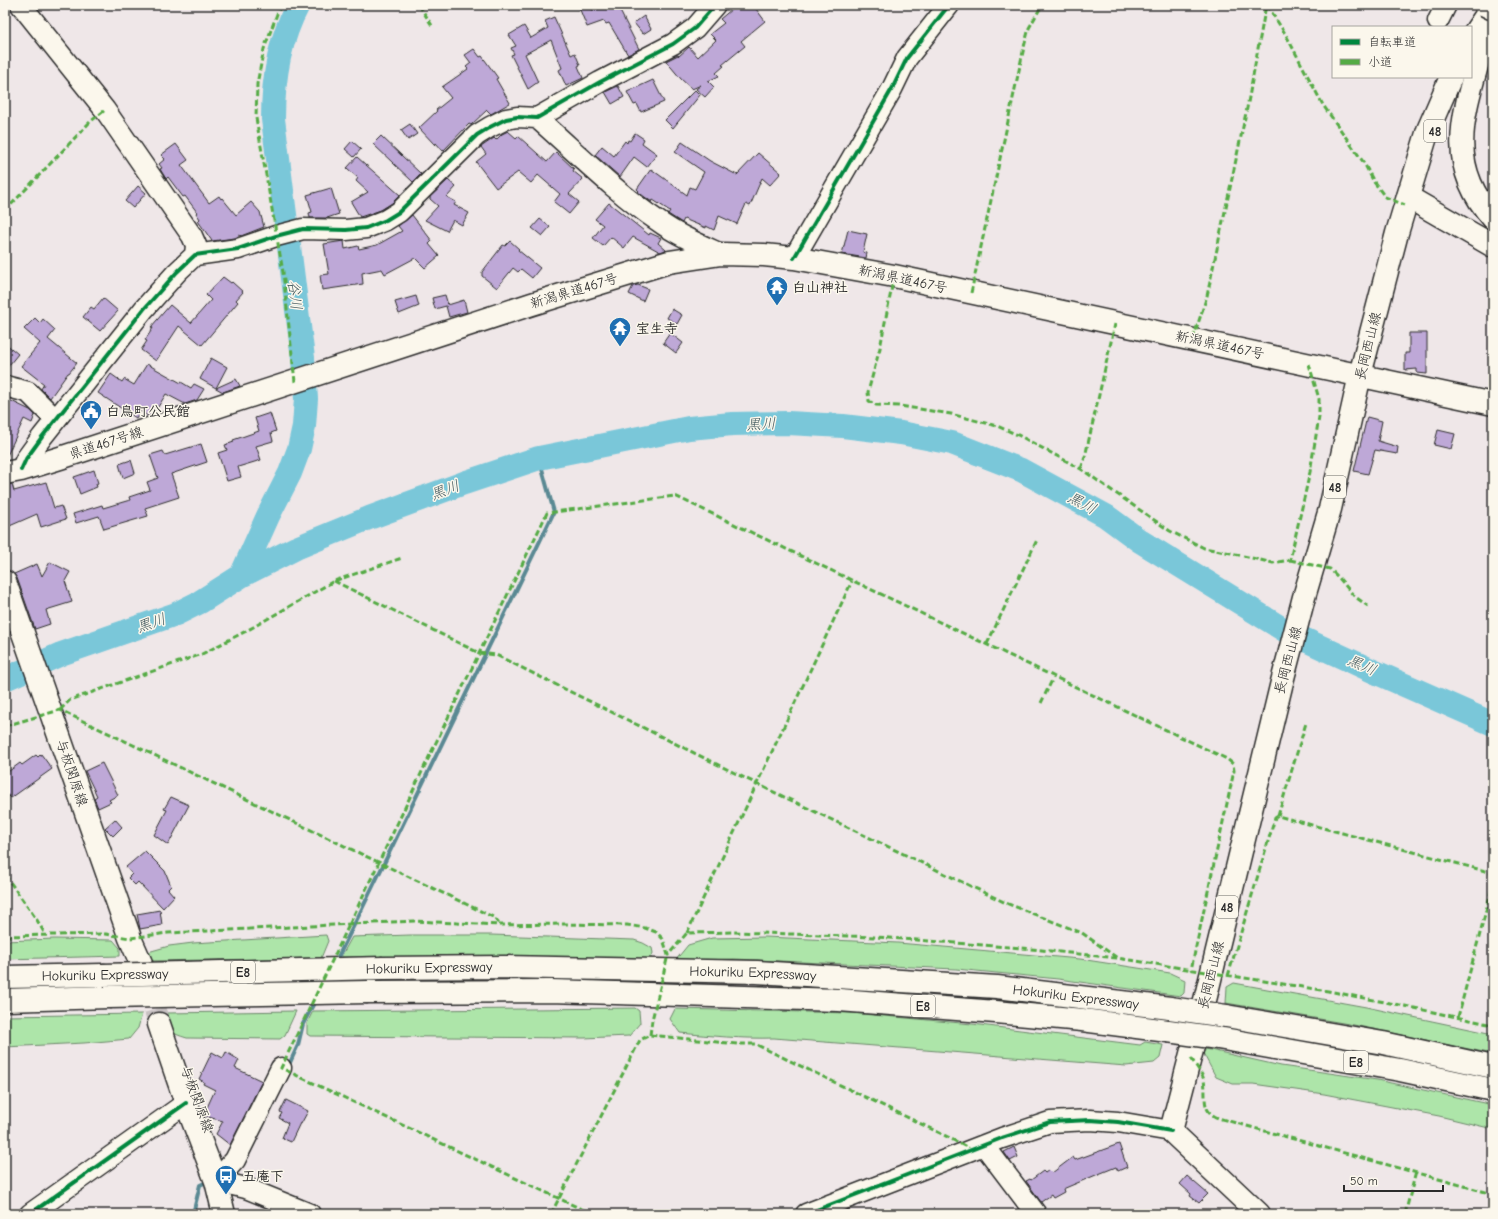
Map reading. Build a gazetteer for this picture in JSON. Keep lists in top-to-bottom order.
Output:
{
  "streets": {
    "main road": [
      "48",
      "新潟県道467号",
      "長岡西山線",
      "県道467号線",
      "与板関原線",
      "Hokuriku Expressway",
      "E8"
    ]
  },
  "crossings": [
    ["48", "長岡西山線"],
    ["新潟県道467号", "長岡西山線"],
    ["新潟県道467号", "県道467号線"]
  ],
  "water": ["谷川", "黒川"],
  "places": {
    "temple": ["白山神社", "宝生寺"],
    "public building": ["白鳥町公民館"],
    "bus stop": ["五庵下"]
  },
  "legend": ["自転車道", "小道"],
  "scale_bar": "50 m"
}
